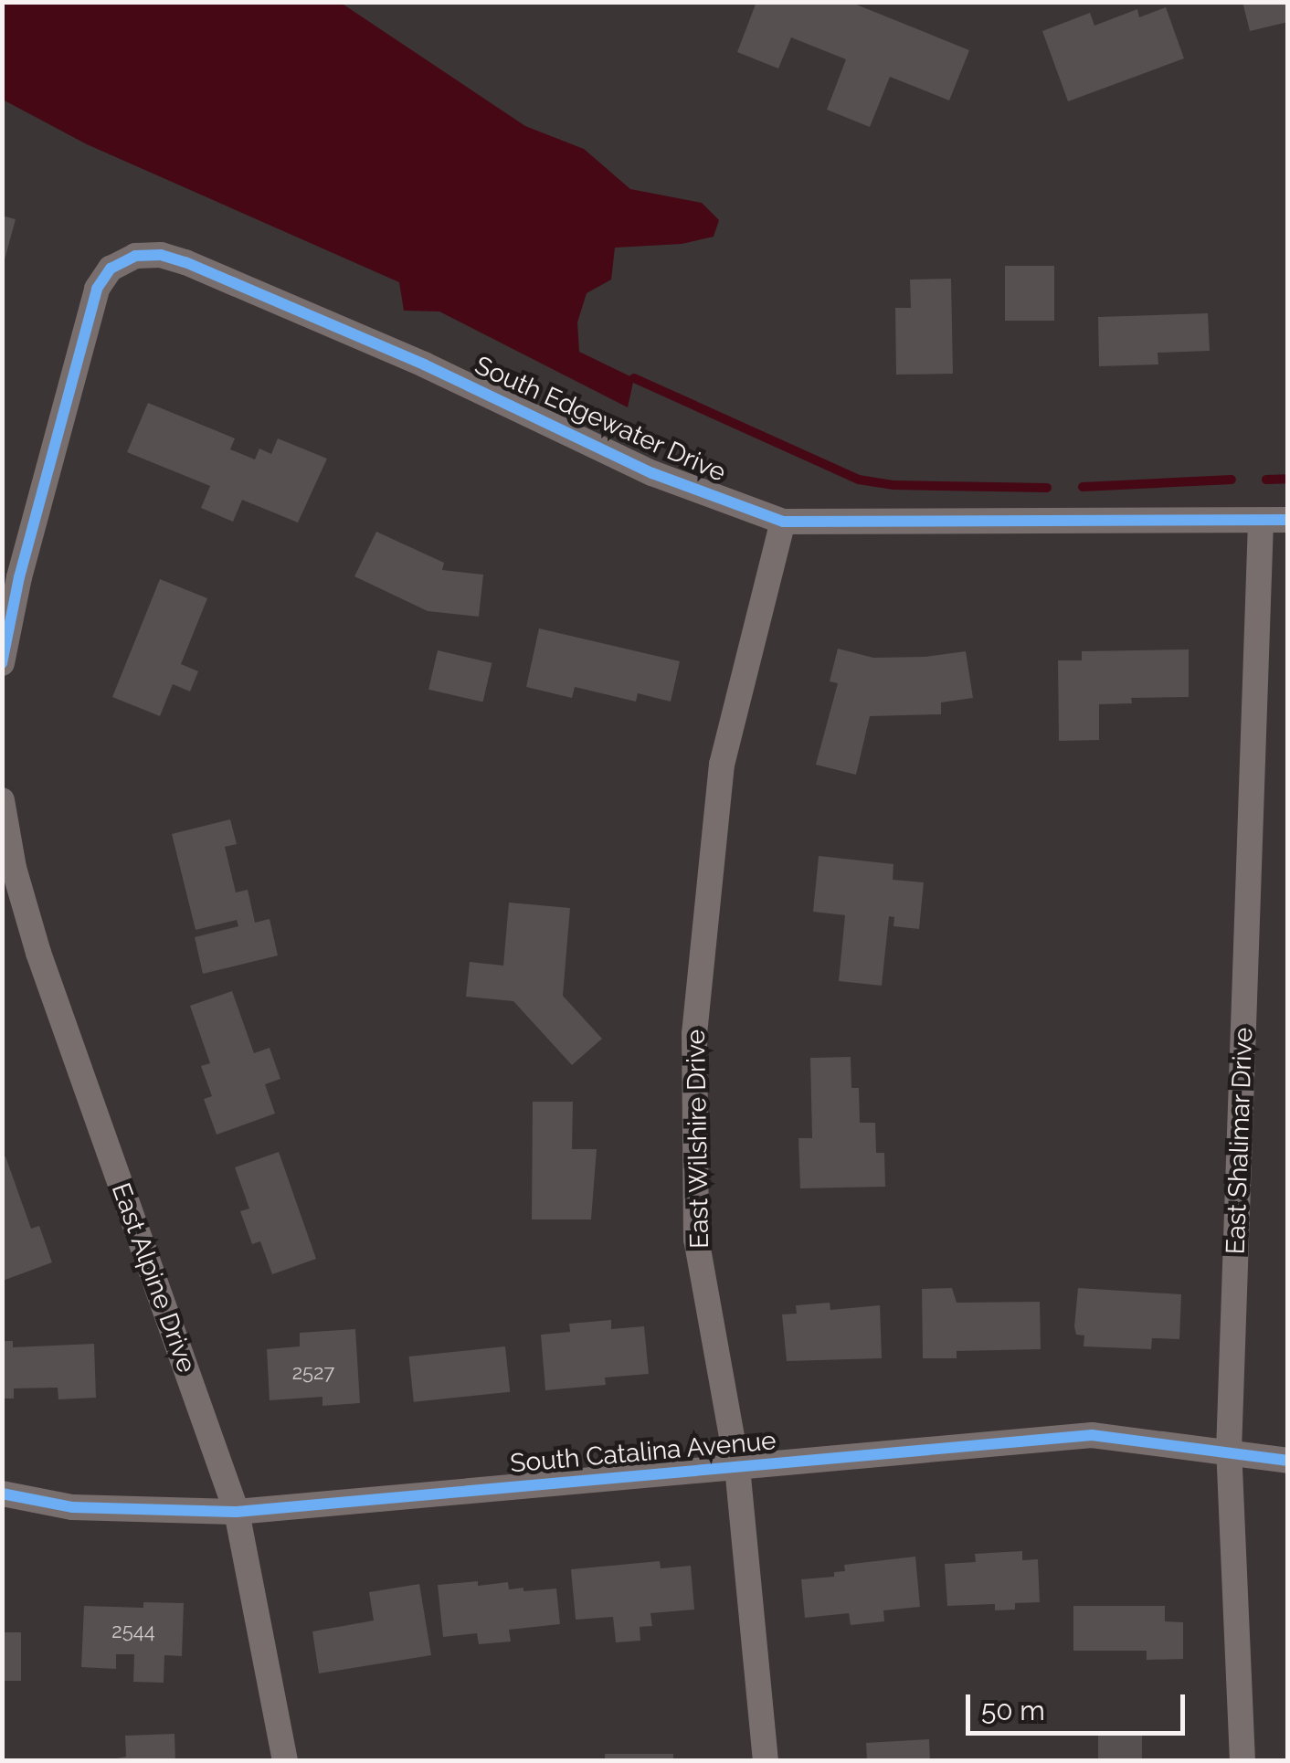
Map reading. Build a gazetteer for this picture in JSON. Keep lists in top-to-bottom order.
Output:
{
  "streets": {
    "street": [
      "South Edgewater Drive",
      "East Wilshire Drive",
      "East Shalimar Drive",
      "East Alpine Drive",
      "South Catalina Avenue"
    ]
  },
  "crossings": [
    ["South Edgewater Drive", "East Wilshire Drive"],
    ["South Edgewater Drive", "East Shalimar Drive"],
    ["East Wilshire Drive", "South Catalina Avenue"],
    ["East Shalimar Drive", "South Catalina Avenue"],
    ["East Alpine Drive", "South Catalina Avenue"]
  ],
  "house_numbers": ["2527", "2544"],
  "scale_bar": "50 m"
}
